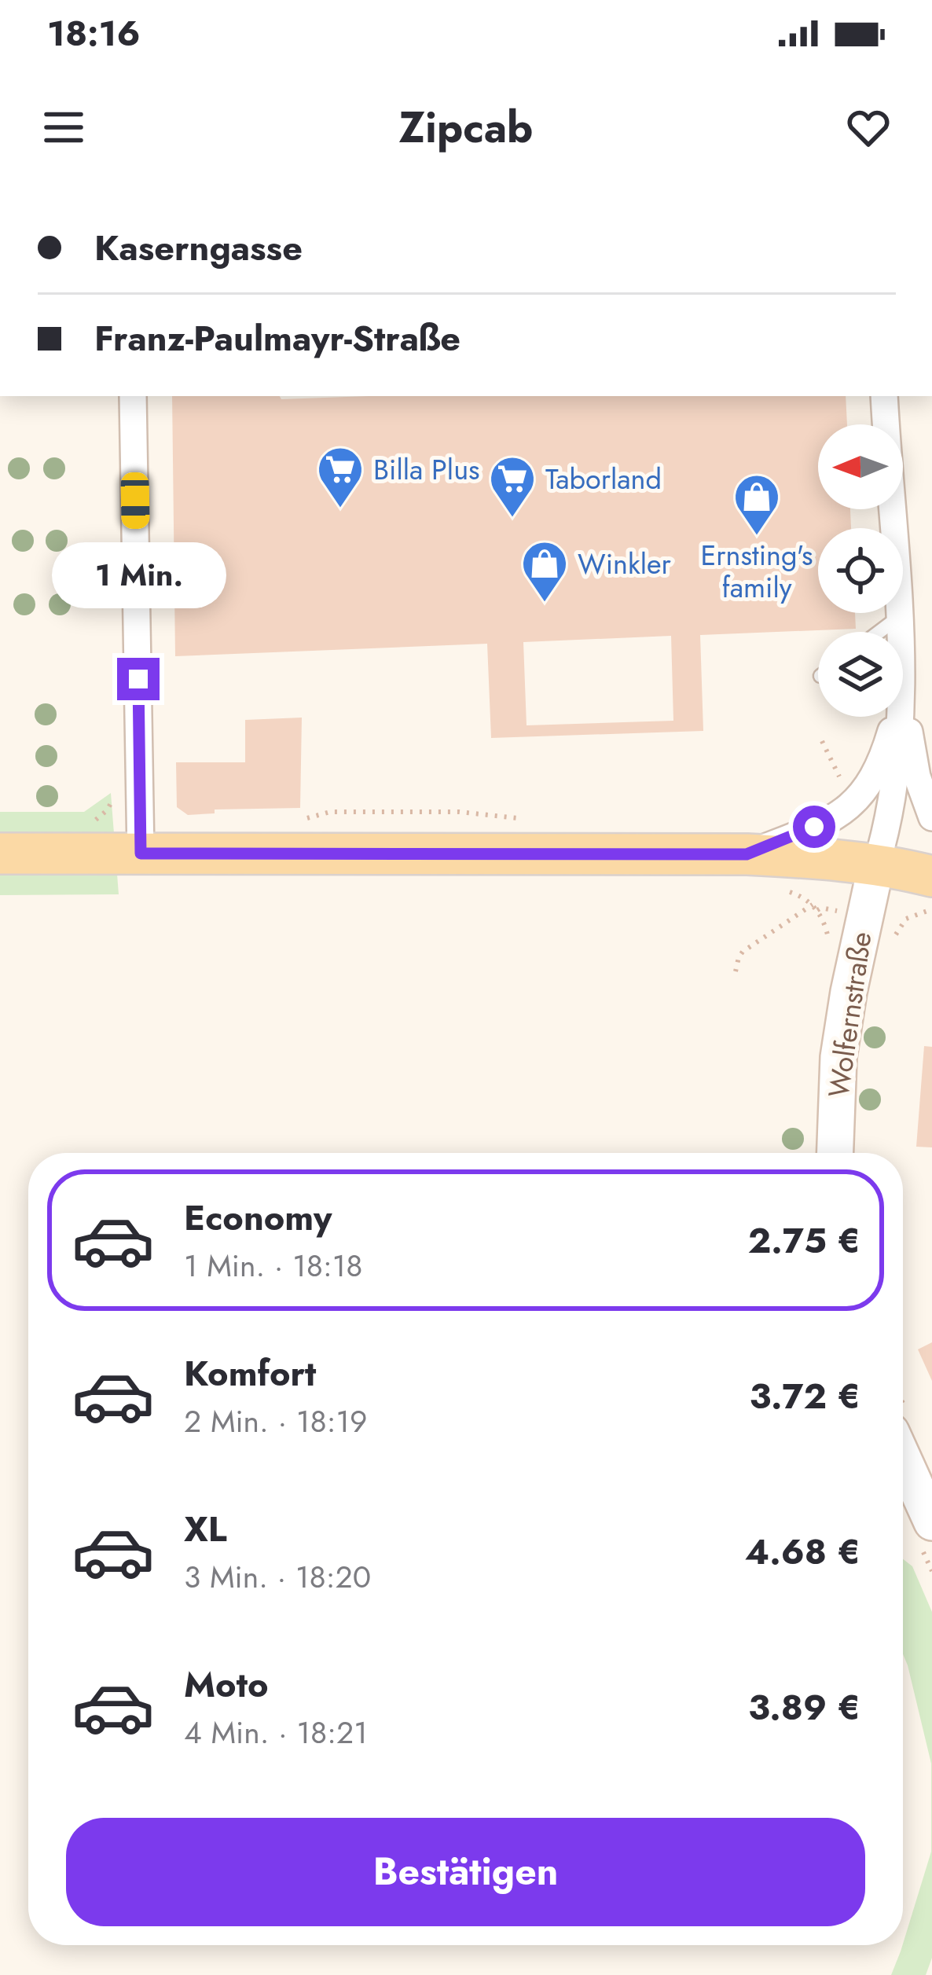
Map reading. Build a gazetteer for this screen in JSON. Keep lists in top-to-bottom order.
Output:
{
  "streets": {
    "main road": ["Wolfernstraße"]
  },
  "places": {
    "supermarket": ["Billa Plus", "Taborland"],
    "shop": ["Ernsting's family", "Winkler"]
  },
  "north": "left",
  "page": {
    "status": "18:16",
    "header": "Zipcab",
    "banner": ["Kaserngasse", "Franz-Paulmayr-Straße"],
    "bubble": "1 Min.",
    "list": [
      {
        "name": "Economy",
        "note": "1 Min. · 18:18",
        "value": "2.75 €"
      },
      {
        "name": "Komfort",
        "note": "2 Min. · 18:19",
        "value": "3.72 €"
      },
      {
        "name": "XL",
        "note": "3 Min. · 18:20",
        "value": "4.68 €"
      },
      {
        "name": "Moto",
        "note": "4 Min. · 18:21",
        "value": "3.89 €"
      }
    ],
    "buttons": "Bestätigen"
  }
}
